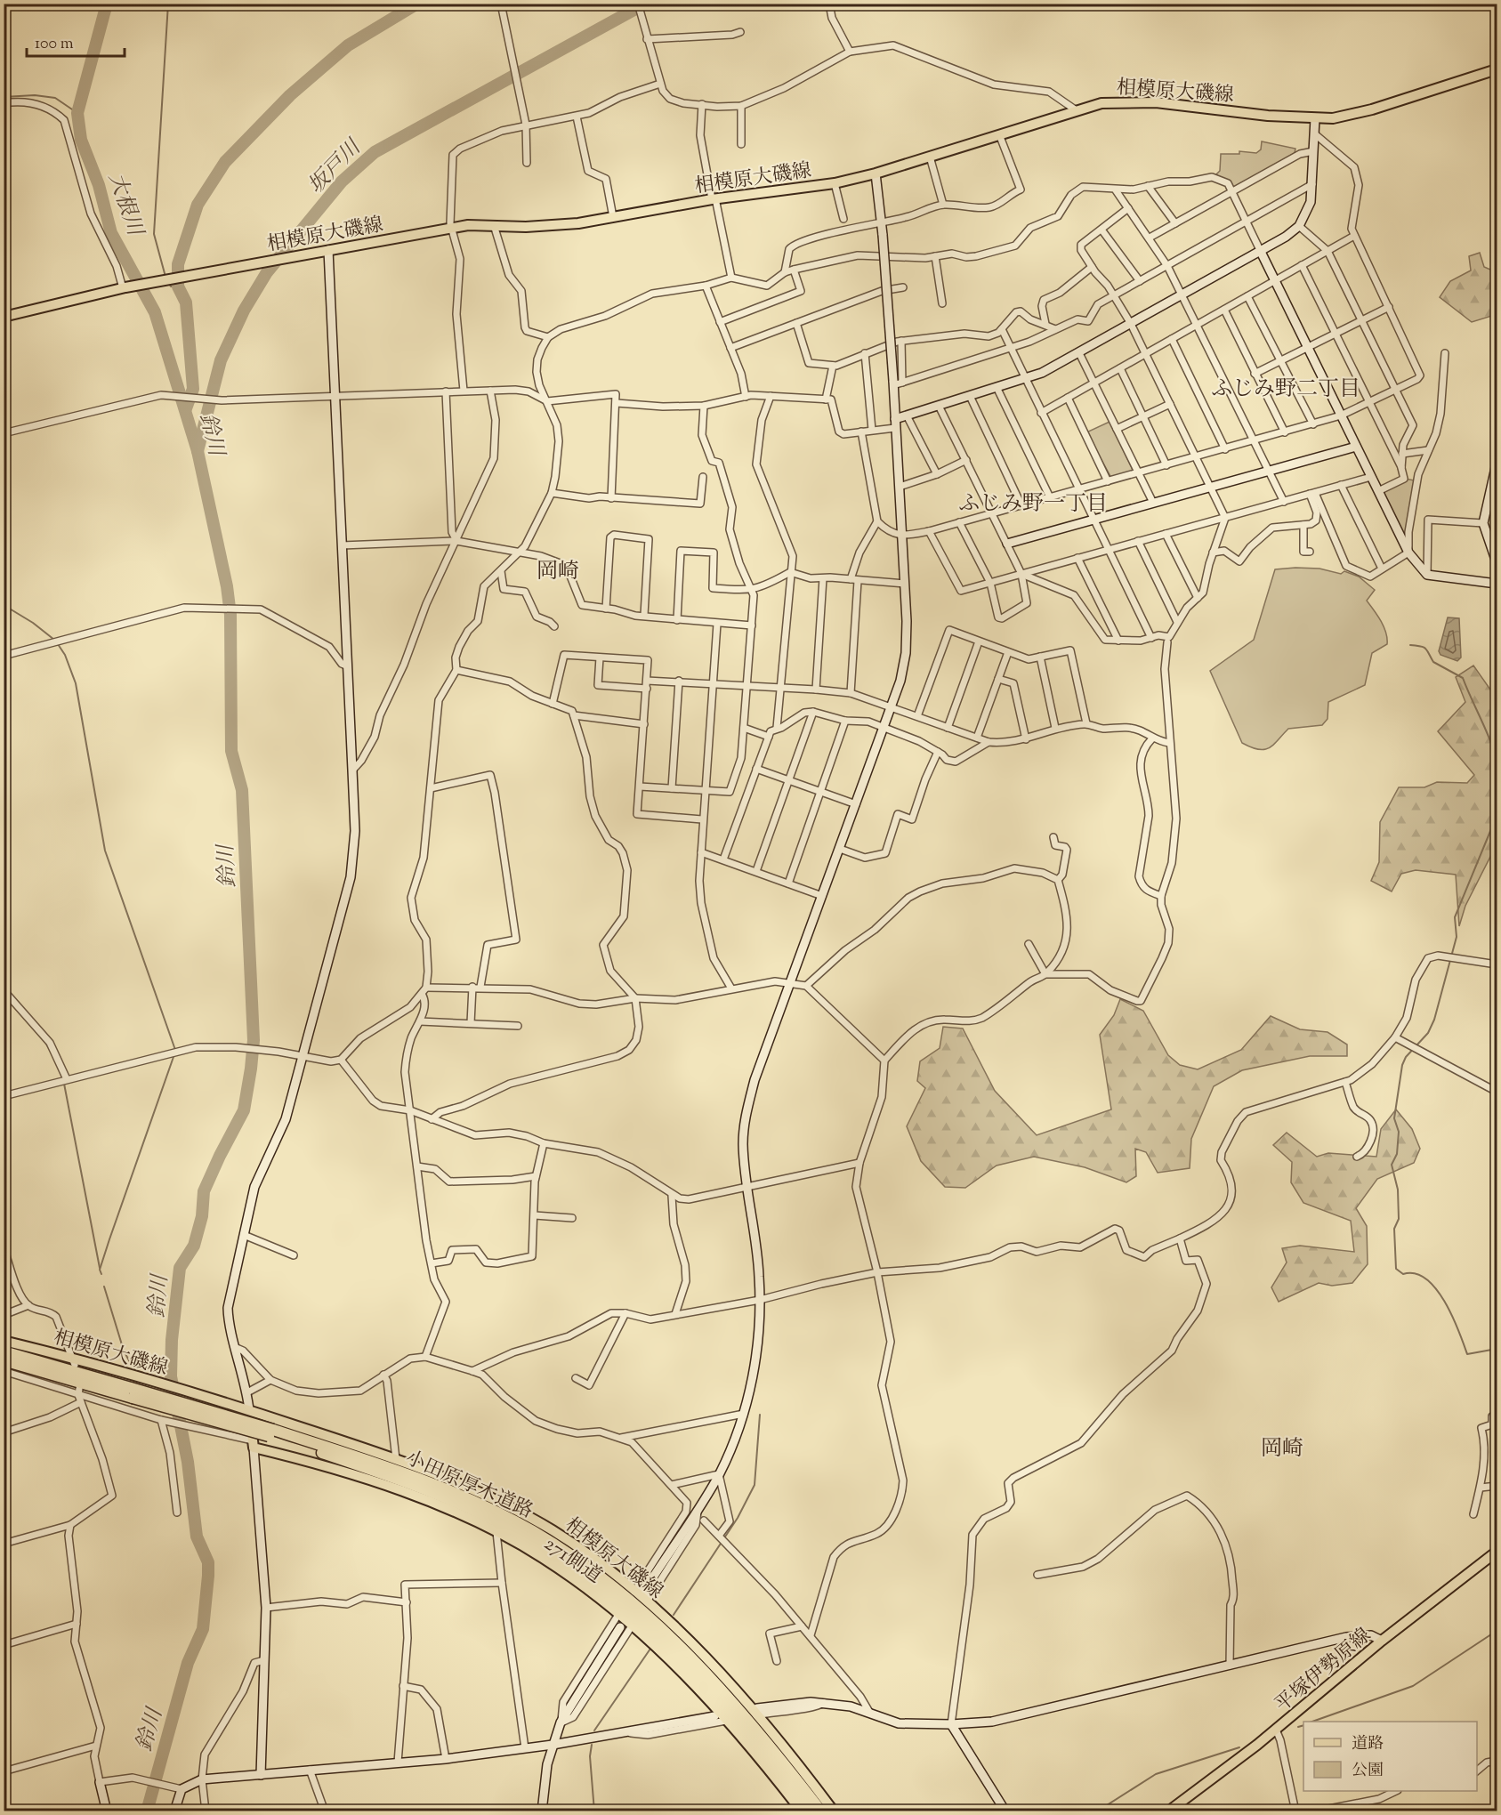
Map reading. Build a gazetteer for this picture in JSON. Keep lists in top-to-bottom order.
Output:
{
  "streets": {
    "highway": ["小田原厚木道路"],
    "main road": ["相模原大磯線", "271側道", "平塚伊勢原線"]
  },
  "districts": [
    "ふじみ野二丁目",
    "ふじみ野一丁目",
    "岡崎",
    "岡崎"
  ],
  "water": ["坂戸川", "大根川", "鈴川"],
  "legend": ["道路", "公園"],
  "scale_bar": "100 m"
}
